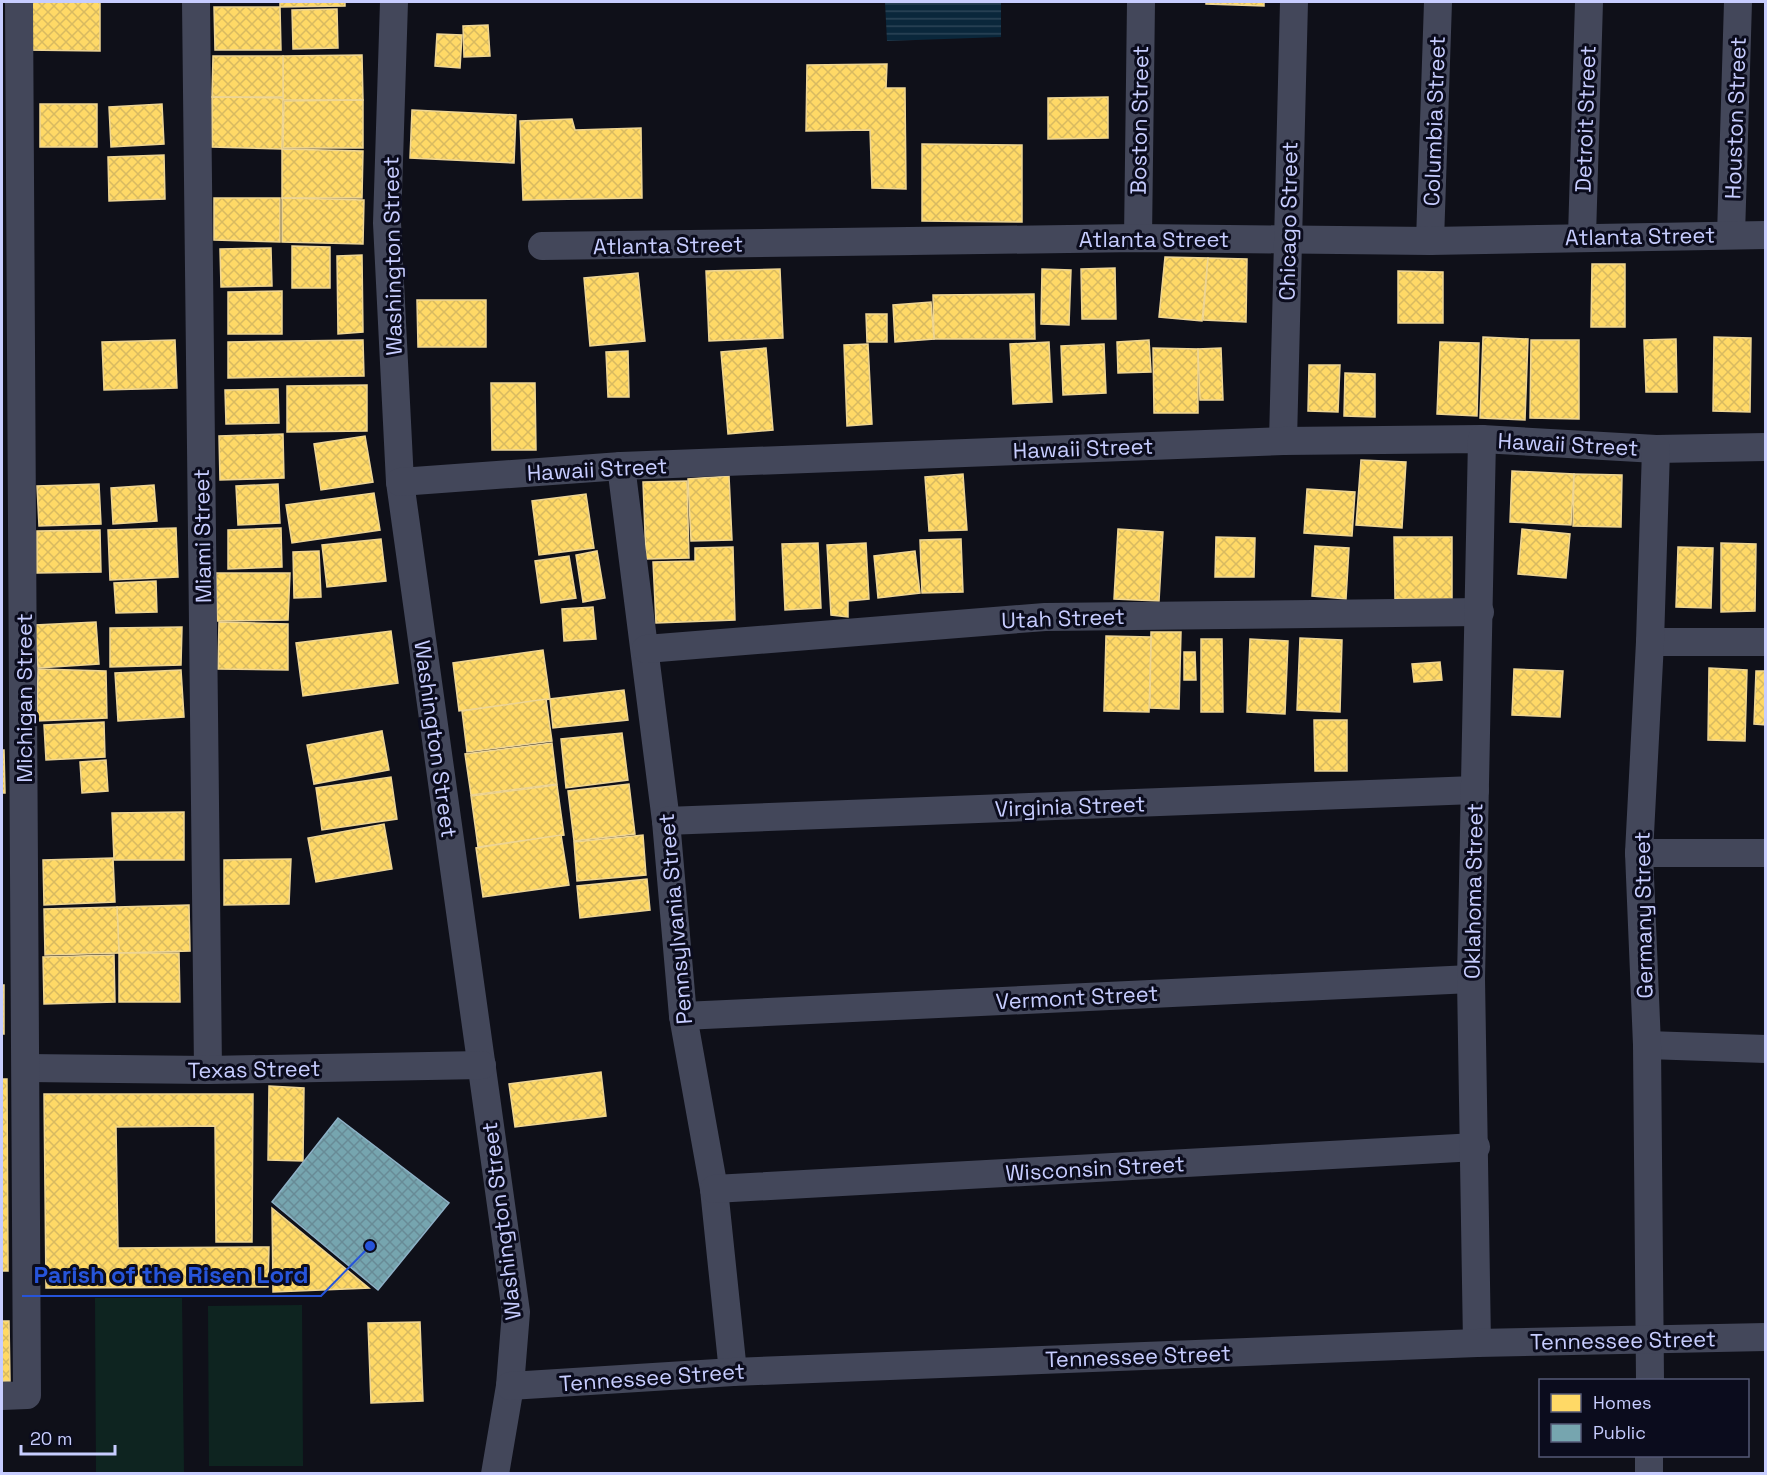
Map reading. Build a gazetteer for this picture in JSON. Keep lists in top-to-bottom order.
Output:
{
  "streets": {
    "street": [
      "Houston Street",
      "Detroit Street",
      "Boston Street",
      "Columbia Street",
      "Chicago Street",
      "Atlanta Street",
      "Washington Street",
      "Hawaii Street",
      "Miami Street",
      "Utah Street",
      "Michigan Street",
      "Virginia Street",
      "Oklahoma Street",
      "Germany Street",
      "Pennsylvania Street",
      "Vermont Street",
      "Texas Street",
      "Wisconsin Street",
      "Tennessee Street"
    ]
  },
  "crossings": [
    ["Houston Street", "Atlanta Street"],
    ["Detroit Street", "Atlanta Street"],
    ["Boston Street", "Atlanta Street"],
    ["Columbia Street", "Atlanta Street"],
    ["Chicago Street", "Atlanta Street"],
    ["Chicago Street", "Hawaii Street"],
    ["Washington Street", "Hawaii Street"],
    ["Washington Street", "Texas Street"],
    ["Washington Street", "Tennessee Street"],
    ["Hawaii Street", "Oklahoma Street"],
    ["Hawaii Street", "Germany Street"],
    ["Hawaii Street", "Pennsylvania Street"],
    ["Miami Street", "Texas Street"],
    ["Utah Street", "Oklahoma Street"],
    ["Utah Street", "Pennsylvania Street"],
    ["Michigan Street", "Texas Street"],
    ["Virginia Street", "Oklahoma Street"],
    ["Virginia Street", "Pennsylvania Street"],
    ["Oklahoma Street", "Vermont Street"],
    ["Oklahoma Street", "Wisconsin Street"],
    ["Oklahoma Street", "Tennessee Street"],
    ["Germany Street", "Tennessee Street"],
    ["Pennsylvania Street", "Vermont Street"],
    ["Pennsylvania Street", "Wisconsin Street"],
    ["Pennsylvania Street", "Tennessee Street"]
  ],
  "places": ["Parish of the Risen Lord"],
  "legend": ["Homes", "Public"],
  "scale_bar": "20 m"
}
